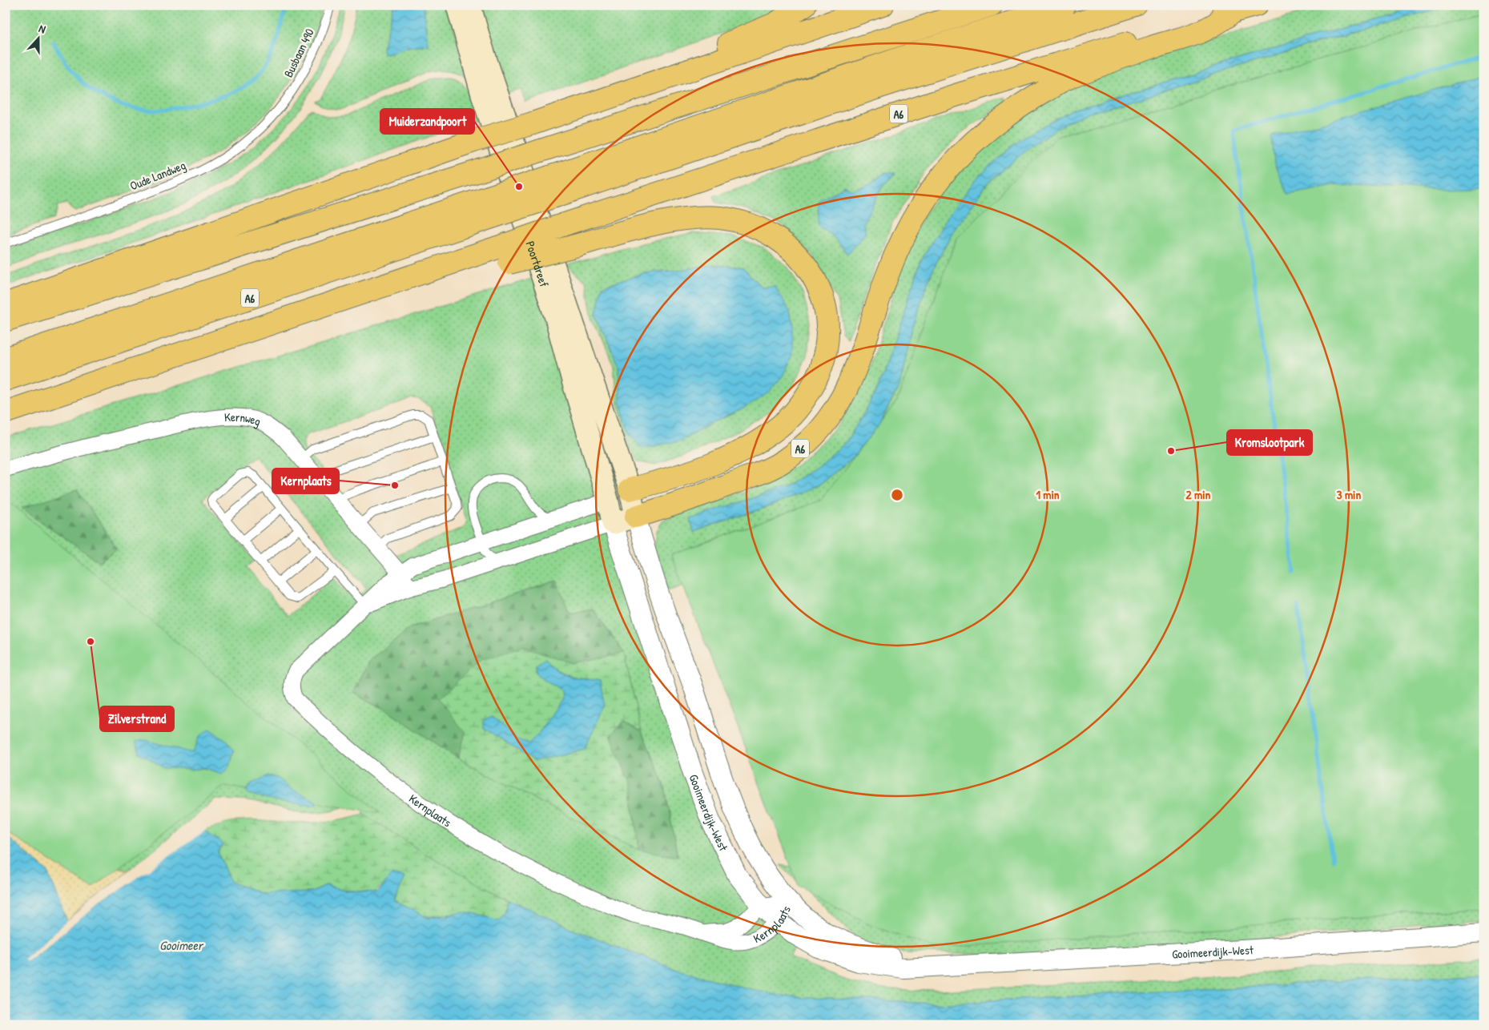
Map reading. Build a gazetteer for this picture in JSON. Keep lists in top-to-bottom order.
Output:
{
  "streets": {
    "highway": ["A6"],
    "main road": ["Poortdreef", "Kernplaats"],
    "street": ["Kernweg", "Gooimeerdijk-West"],
    "lane": ["Busbaan 490", "Oude Landweg"]
  },
  "crossings": [
    ["Busbaan 490", "Oude Landweg"],
    ["A6", "Poortdreef"],
    ["A6", "Kernplaats"],
    ["A6", "Gooimeerdijk-West"],
    ["Poortdreef", "Kernplaats"],
    ["Poortdreef", "Gooimeerdijk-West"],
    ["Kernweg", "Kernplaats"],
    ["Kernplaats", "Gooimeerdijk-West"]
  ],
  "water": ["Gooimeer"],
  "places": [
    "Muiderzandpoort",
    "Kromslootpark",
    "Kernplaats",
    "Zilverstrand"
  ],
  "north": "top",
  "rings": ["1 min", "2 min", "3 min"]
}
